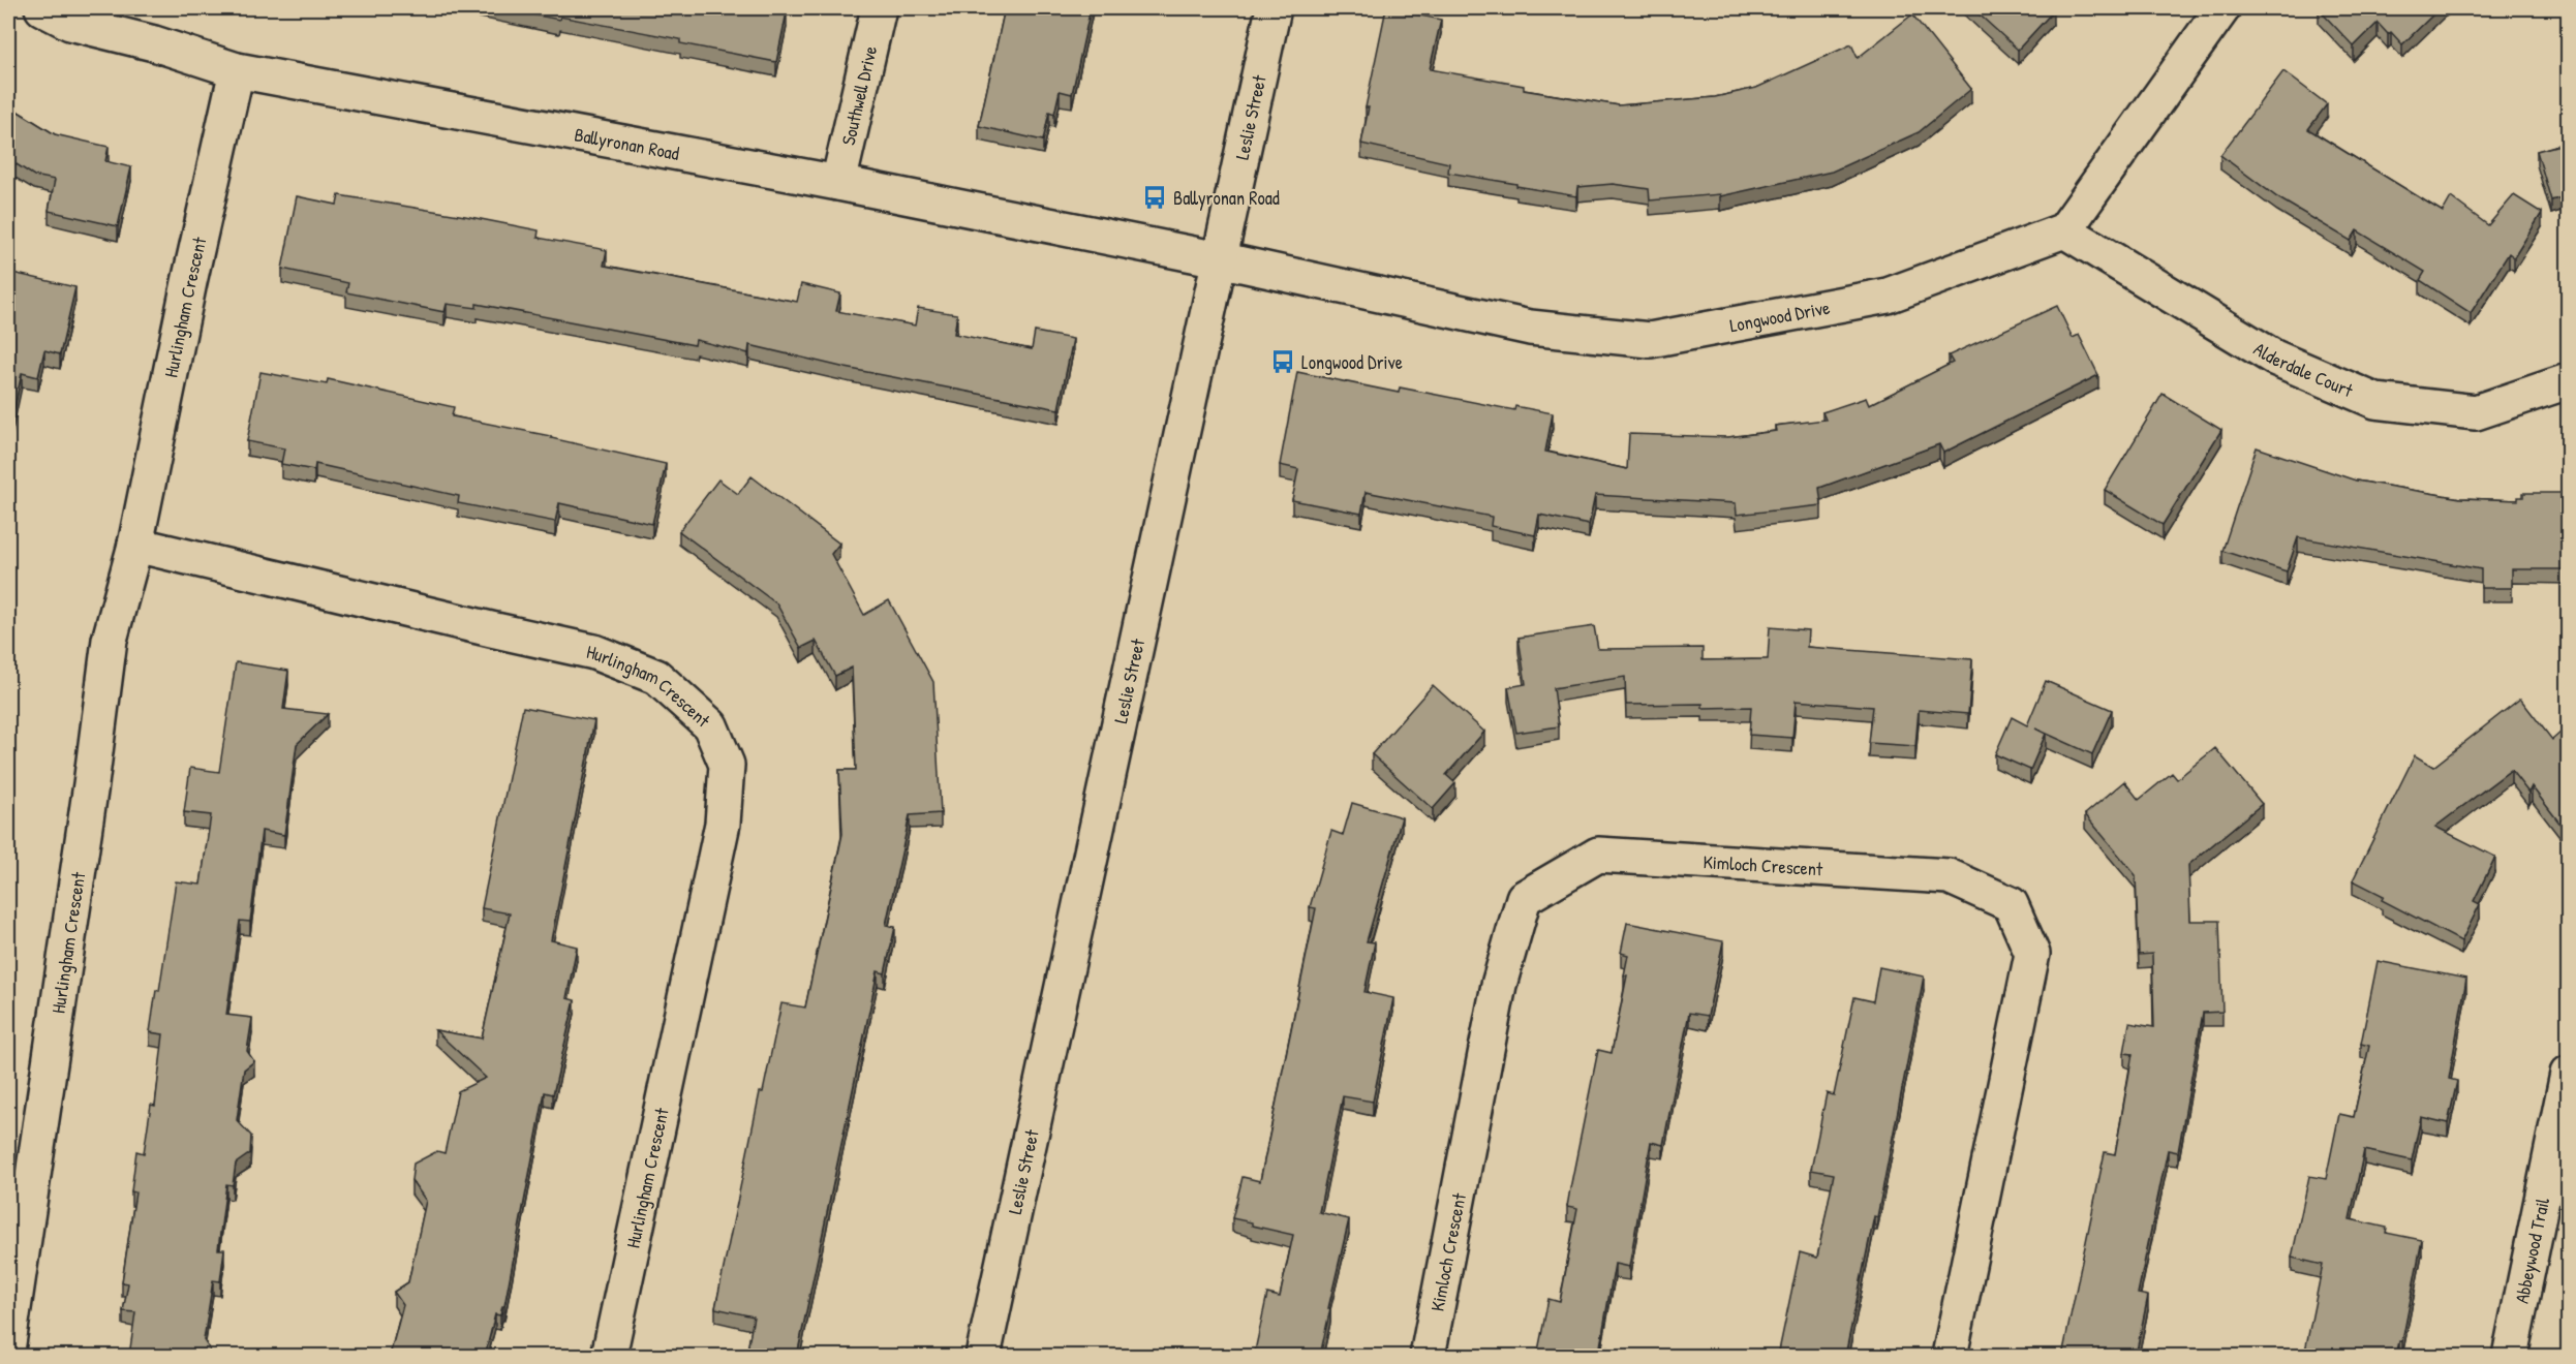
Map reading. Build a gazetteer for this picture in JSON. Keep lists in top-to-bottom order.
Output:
{
  "streets": {
    "street": [
      "Southwell Drive",
      "Leslie Street",
      "Ballyronan Road",
      "Hurlingham Crescent",
      "Longwood Drive",
      "Alderdale Court",
      "Kimloch Crescent",
      "Abbeywood Trail"
    ]
  },
  "crossings": [
    ["Southwell Drive", "Ballyronan Road"],
    ["Leslie Street", "Ballyronan Road"],
    ["Leslie Street", "Longwood Drive"],
    ["Ballyronan Road", "Hurlingham Crescent"],
    ["Ballyronan Road", "Longwood Drive"],
    ["Longwood Drive", "Alderdale Court"]
  ],
  "places": {
    "bus stop": ["Ballyronan Road", "Longwood Drive"]
  }
}
